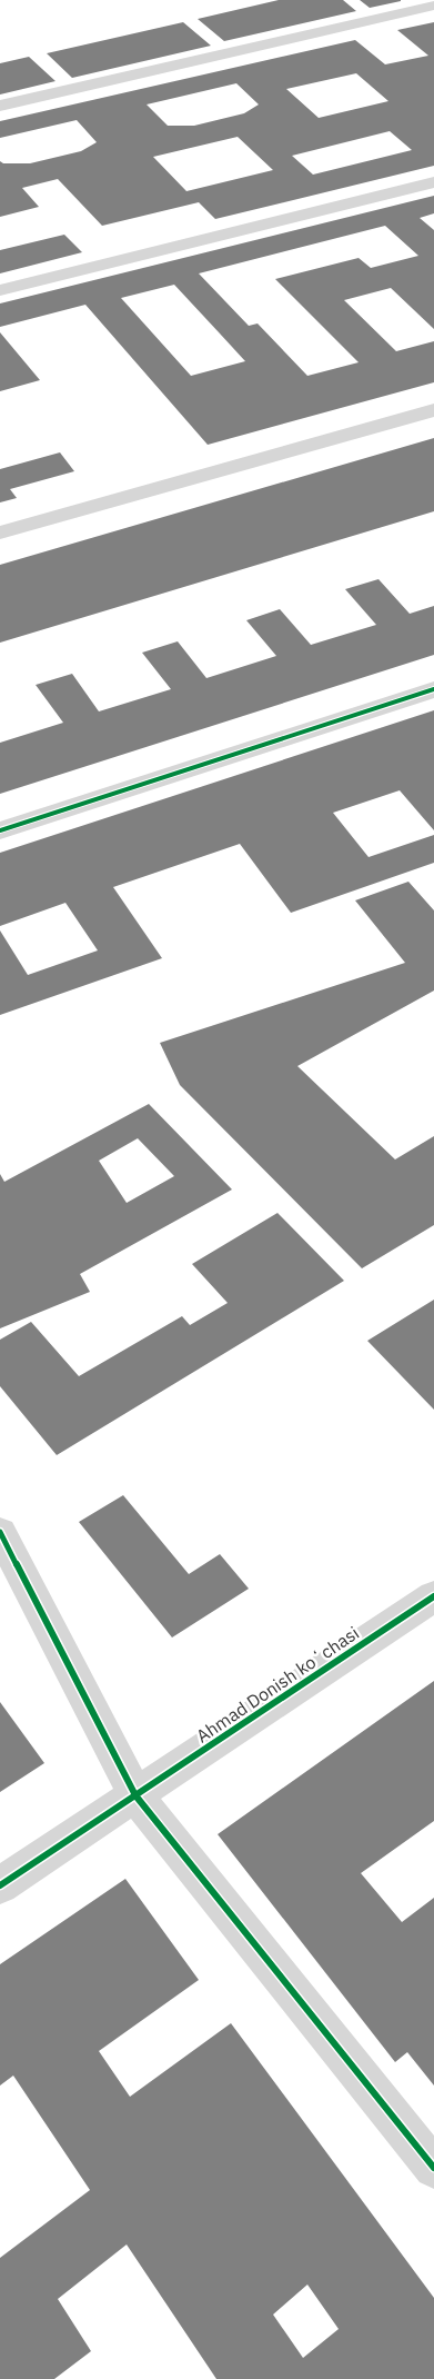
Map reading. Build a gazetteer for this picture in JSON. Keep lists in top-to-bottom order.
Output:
{
  "streets": {
    "street": ["Ahmad Donish koʻchasi"]
  }
}
